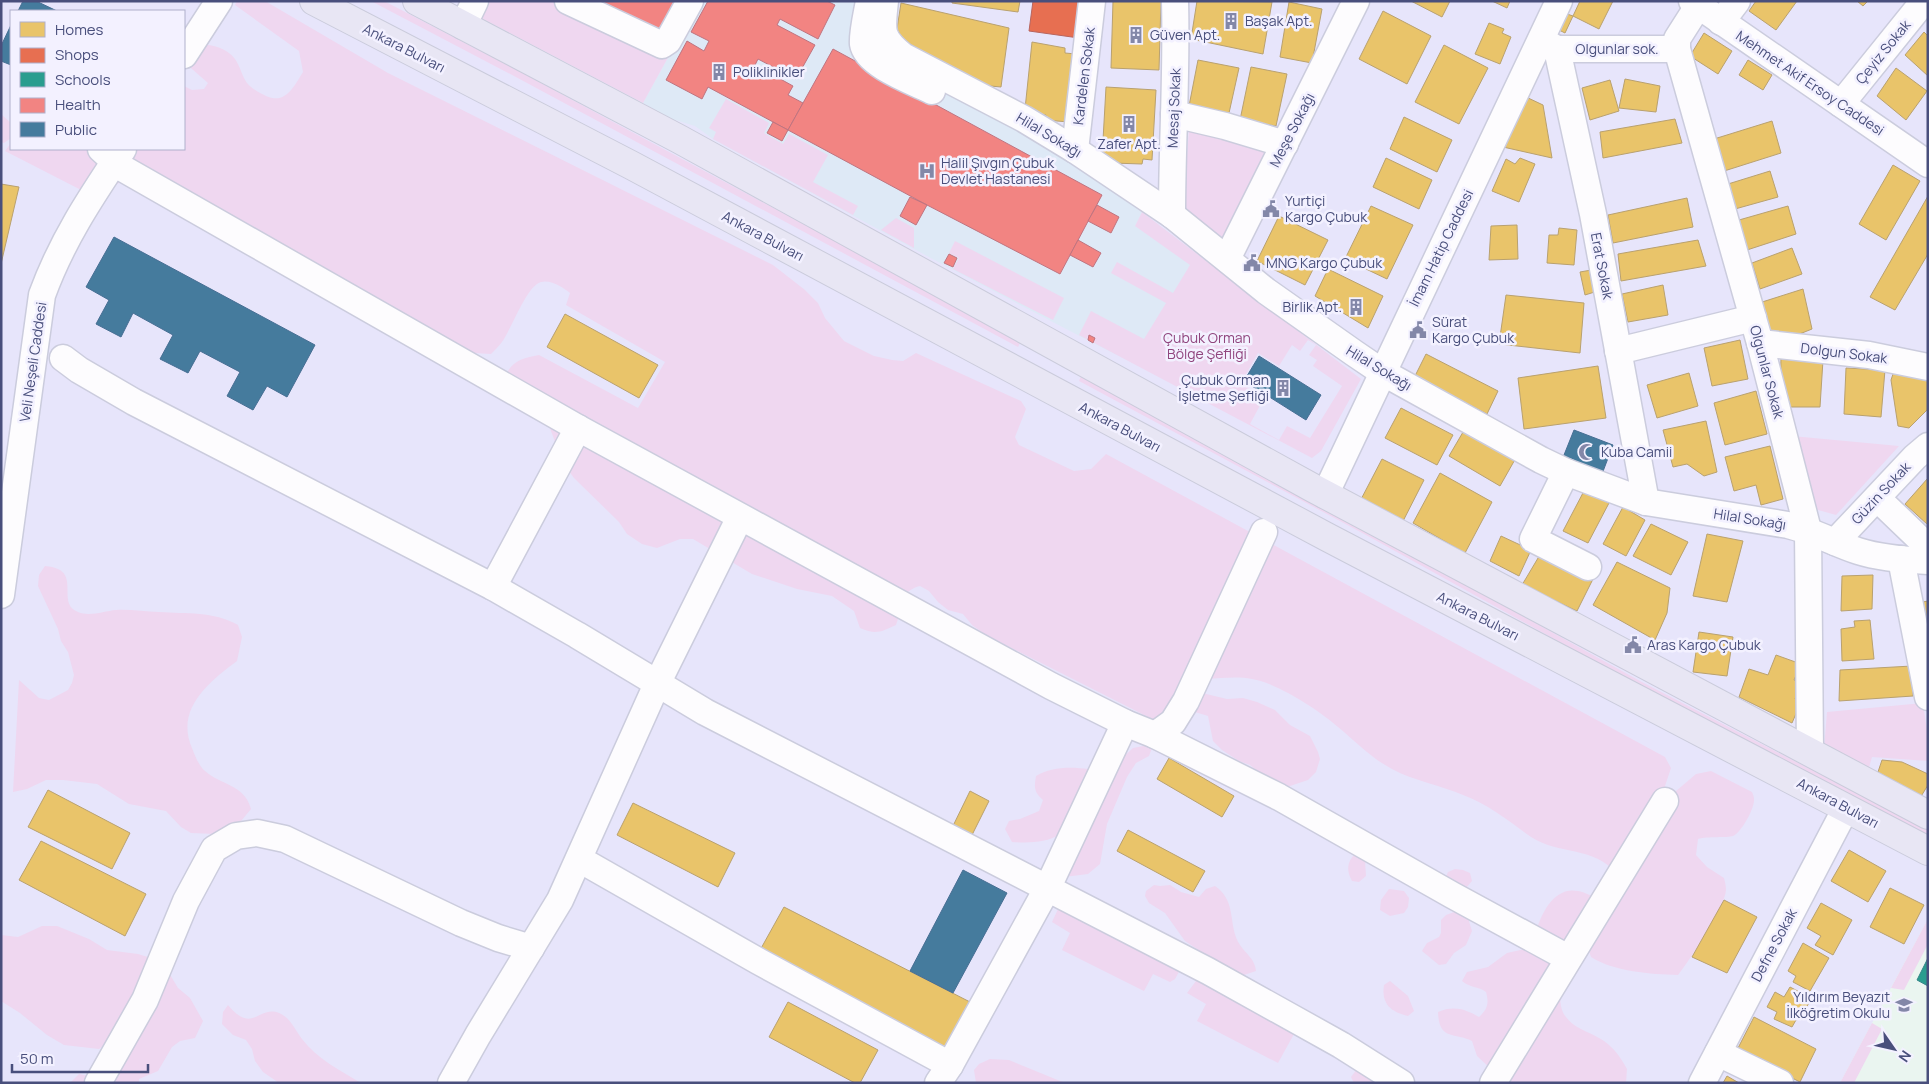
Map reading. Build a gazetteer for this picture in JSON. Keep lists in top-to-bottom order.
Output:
{
  "streets": {
    "main road": ["Ankara Bulvarı"],
    "street": [
      "Olgunlar sok.",
      "Çeyiz Sokak",
      "Kardelen Sokak",
      "Mehmet Akif Ersoy Caddesi",
      "Mesaj Sokak",
      "Meşe Sokağı",
      "Hilal Sokağı",
      "İmam Hatip Caddesi",
      "Erat Sokak",
      "Dolgun Sokak",
      "Veli Neşeli Caddesi",
      "Olgunlar Sokak",
      "Güzin Sokak",
      "Defne Sokak"
    ]
  },
  "crossings": [
    ["Ankara Bulvarı", "Defne Sokak"],
    ["Olgunlar sok.", "İmam Hatip Caddesi"],
    ["Olgunlar sok.", "Erat Sokak"],
    ["Olgunlar sok.", "Olgunlar Sokak"],
    ["Çeyiz Sokak", "Mehmet Akif Ersoy Caddesi"],
    ["Kardelen Sokak", "Hilal Sokağı"],
    ["Mesaj Sokak", "Hilal Sokağı"],
    ["Meşe Sokağı", "Hilal Sokağı"],
    ["Hilal Sokağı", "İmam Hatip Caddesi"],
    ["Hilal Sokağı", "Erat Sokak"],
    ["Hilal Sokağı", "Olgunlar Sokak"],
    ["Hilal Sokağı", "Güzin Sokak"],
    ["İmam Hatip Caddesi", "Erat Sokak"],
    ["Dolgun Sokak", "Olgunlar Sokak"]
  ],
  "parks": ["Çubuk Orman Bölge Şefliği"],
  "places": {
    "building": [
      "Başak Apt.",
      "Güven Apt.",
      "Poliklinikler",
      "Zafer Apt.",
      "Birlik Apt.",
      "Çubuk Orman İşletme Şefliği"
    ],
    "hospital": ["Halil Şıvgın Çubuk Devlet Hastanesi"],
    "public building": [
      "Yurtiçi Kargo Çubuk",
      "MNG Kargo Çubuk",
      "Sürat Kargo Çubuk",
      "Aras Kargo Çubuk"
    ],
    "mosque": ["Kuba Camii"],
    "school or university": ["Yıldırım Beyazıt İlköğretim Okulu"]
  },
  "legend": [
    "Homes",
    "Shops",
    "Schools",
    "Health",
    "Public"
  ],
  "scale_bar": "50 m",
  "north": "bottom right"
}
